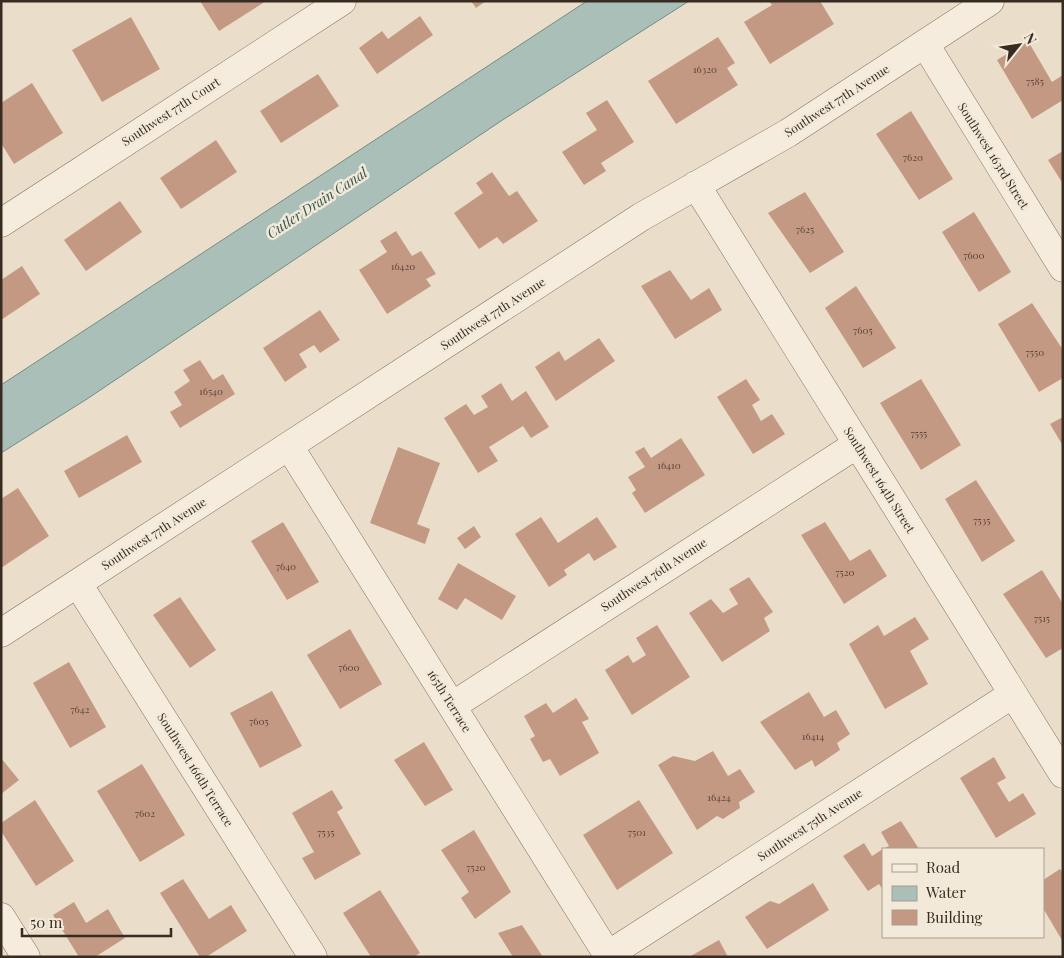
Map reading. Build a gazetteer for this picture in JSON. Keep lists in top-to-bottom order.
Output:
{
  "streets": {
    "street": [
      "Southwest 77th Avenue",
      "Southwest 77th Court",
      "Southwest 163rd Street",
      "Southwest 164th Street",
      "Southwest 76th Avenue",
      "165th Terrace",
      "Southwest 166th Terrace",
      "Southwest 75th Avenue"
    ]
  },
  "crossings": [
    ["Southwest 77th Avenue", "Southwest 163rd Street"],
    ["Southwest 77th Avenue", "Southwest 164th Street"],
    ["Southwest 77th Avenue", "165th Terrace"],
    ["Southwest 77th Avenue", "Southwest 166th Terrace"],
    ["Southwest 164th Street", "Southwest 76th Avenue"],
    ["Southwest 164th Street", "Southwest 75th Avenue"],
    ["Southwest 76th Avenue", "165th Terrace"],
    ["165th Terrace", "Southwest 75th Avenue"]
  ],
  "water": ["Cutler Drain Canal"],
  "house_numbers": [
    "16320",
    "7585",
    "7620",
    "7625",
    "7600",
    "16420",
    "7605",
    "7550",
    "16540",
    "7555",
    "16410",
    "7535",
    "7640",
    "7520",
    "7515",
    "7600",
    "7642",
    "7605",
    "16414",
    "16424",
    "7602",
    "7535",
    "7501",
    "7520"
  ],
  "legend": ["Road", "Water", "Building"],
  "scale_bar": "50 m",
  "north": "top right"
}
